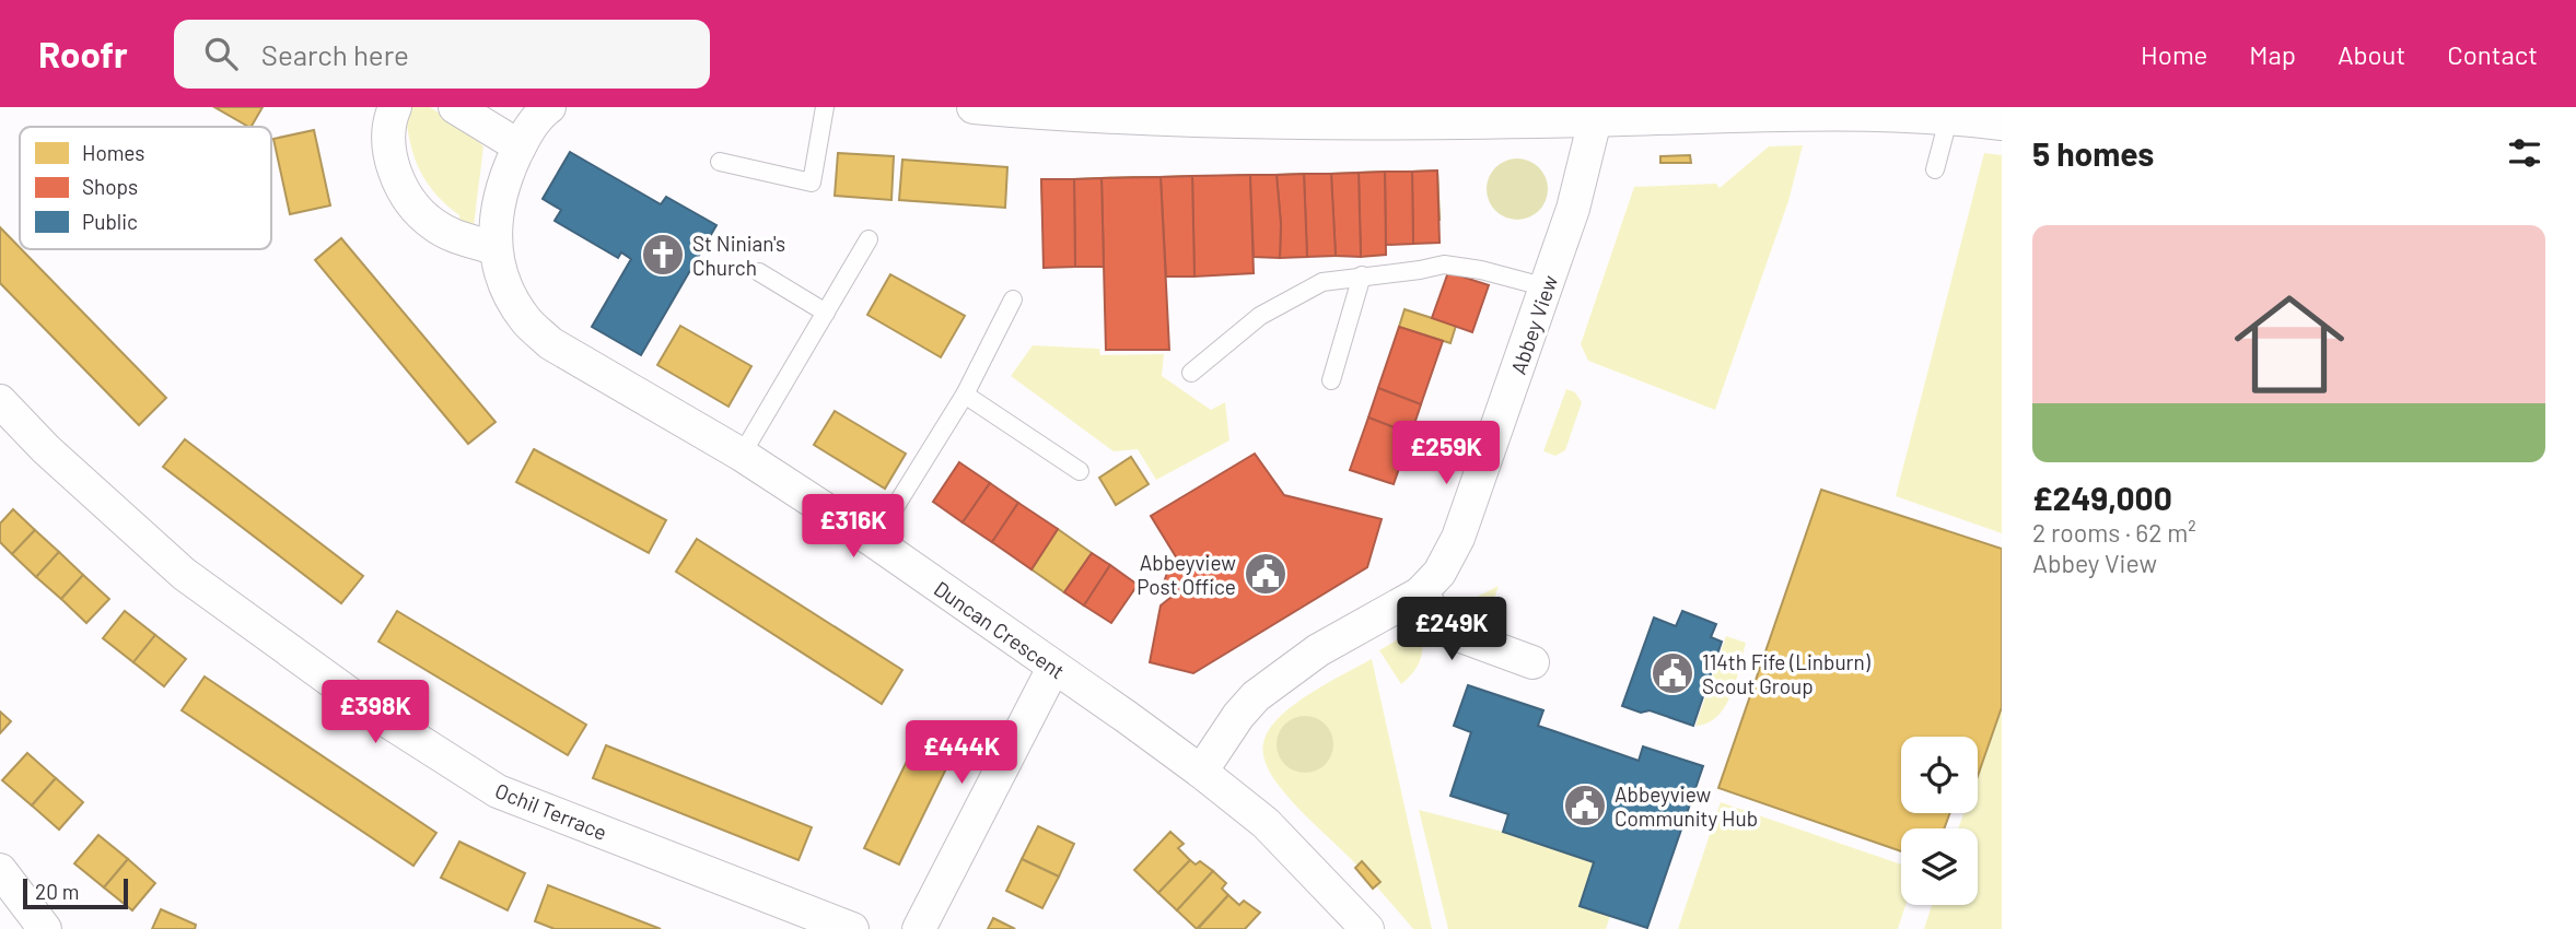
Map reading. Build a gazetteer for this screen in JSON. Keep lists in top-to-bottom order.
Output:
{
  "streets": {
    "street": ["Abbey View", "Duncan Crescent", "Ochil Terrace"]
  },
  "crossings": [
    ["Abbey View", "Duncan Crescent"]
  ],
  "places": {
    "church": ["St Ninian's Church"],
    "public building": ["Abbeyview Post Office", "114th Fife (Linburn) Scout Group", "Abbeyview Community Hub"]
  },
  "legend": ["Homes", "Shops", "Public"],
  "scale_bar": "20 m",
  "page": {
    "header": "Roofr",
    "search": "Search here",
    "nav": [
      "Home",
      "Map",
      "About",
      "Contact"
    ],
    "heading": "5 homes",
    "list": [
      {
        "name": "£249,000",
        "note": "2 rooms · 62 m² · Abbey View"
      }
    ],
    "price": [
      "£259K",
      "£316K",
      "£249K",
      "£398K",
      "£444K"
    ],
    "scale": "20 m"
  }
}
